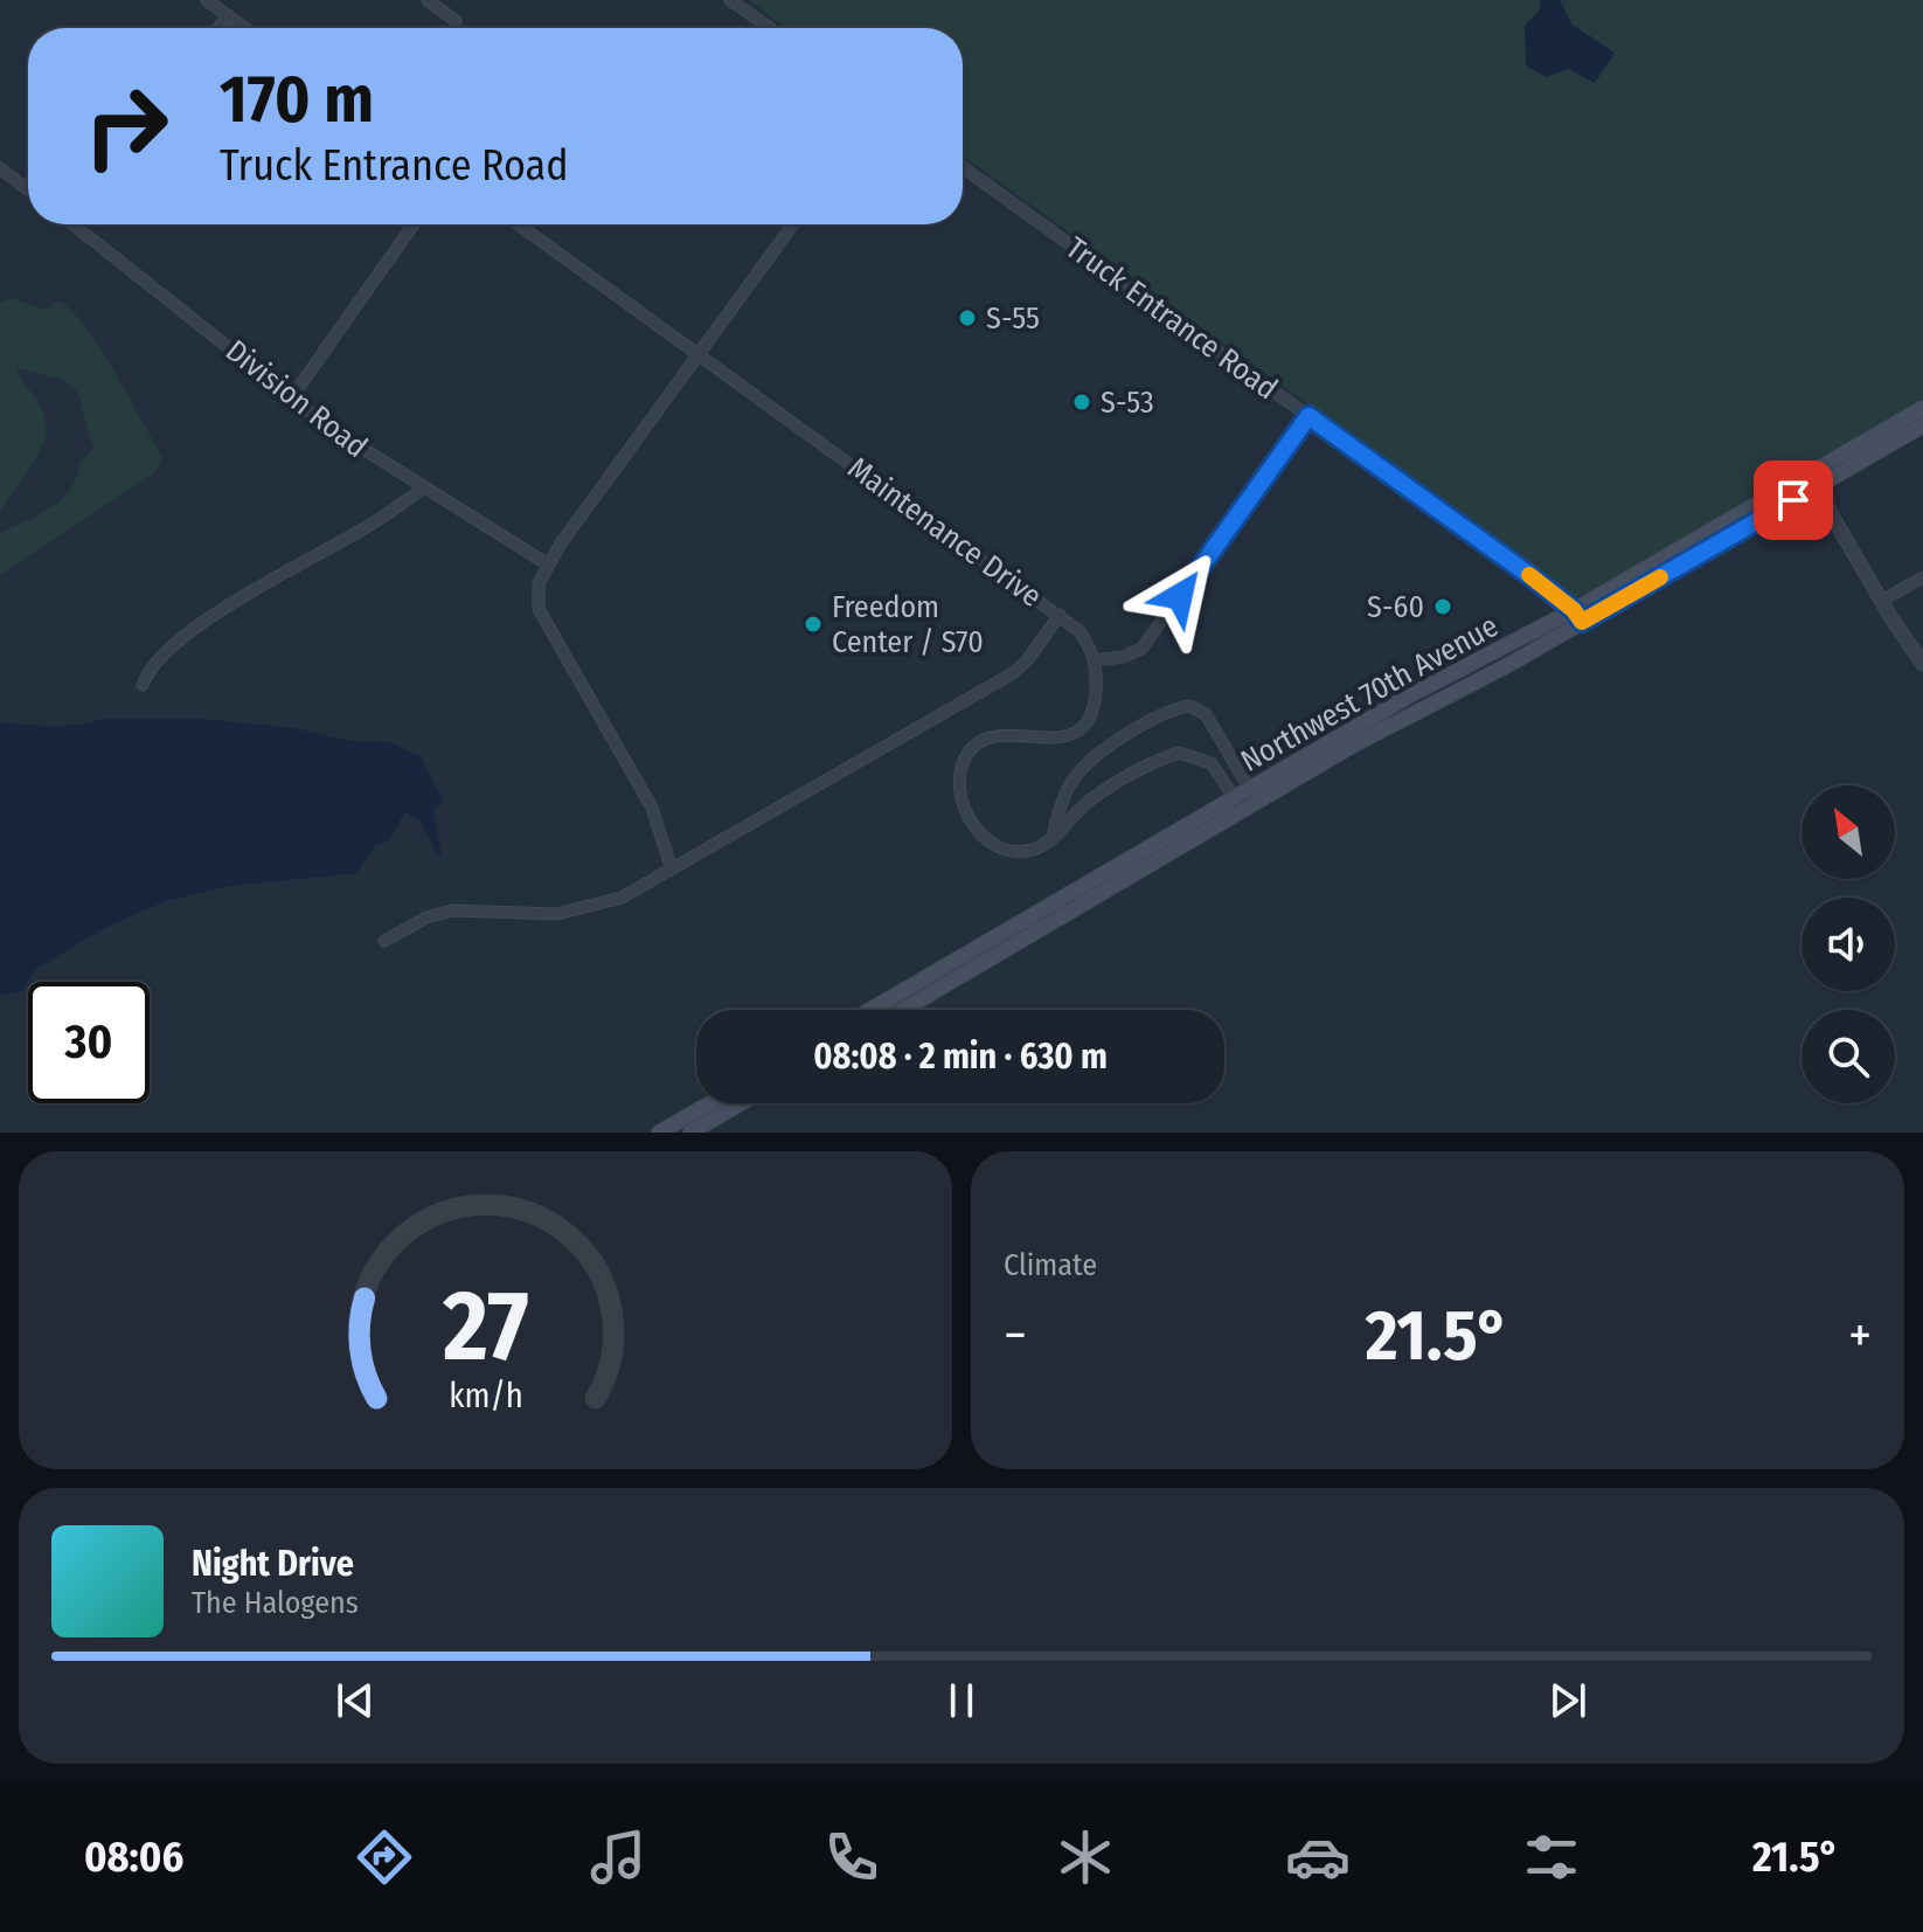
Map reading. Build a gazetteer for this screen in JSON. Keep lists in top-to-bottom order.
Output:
{
  "streets": {
    "main road": ["Northwest 70th Avenue"],
    "street": ["Truck Entrance Road", "Division Road", "Maintenance Drive"]
  },
  "crossings": [
    ["Truck Entrance Road", "Northwest 70th Avenue"]
  ],
  "places": [
    "S-55",
    "S-53",
    "S-60",
    "Freedom Center / S70"
  ],
  "north": "top left",
  "page": {
    "turn": ["170 m", "Truck Entrance Road"],
    "limit": "30",
    "trip": "08:08 · 2 min · 630 m",
    "tile": "Climate",
    "heat": ["−", "21.5°", "+"],
    "song": ["Night Drive", "The Halogens"],
    "tabs": ["08:06", "21.5°"],
    "gauge": ["27", "km/h"]
  }
}
